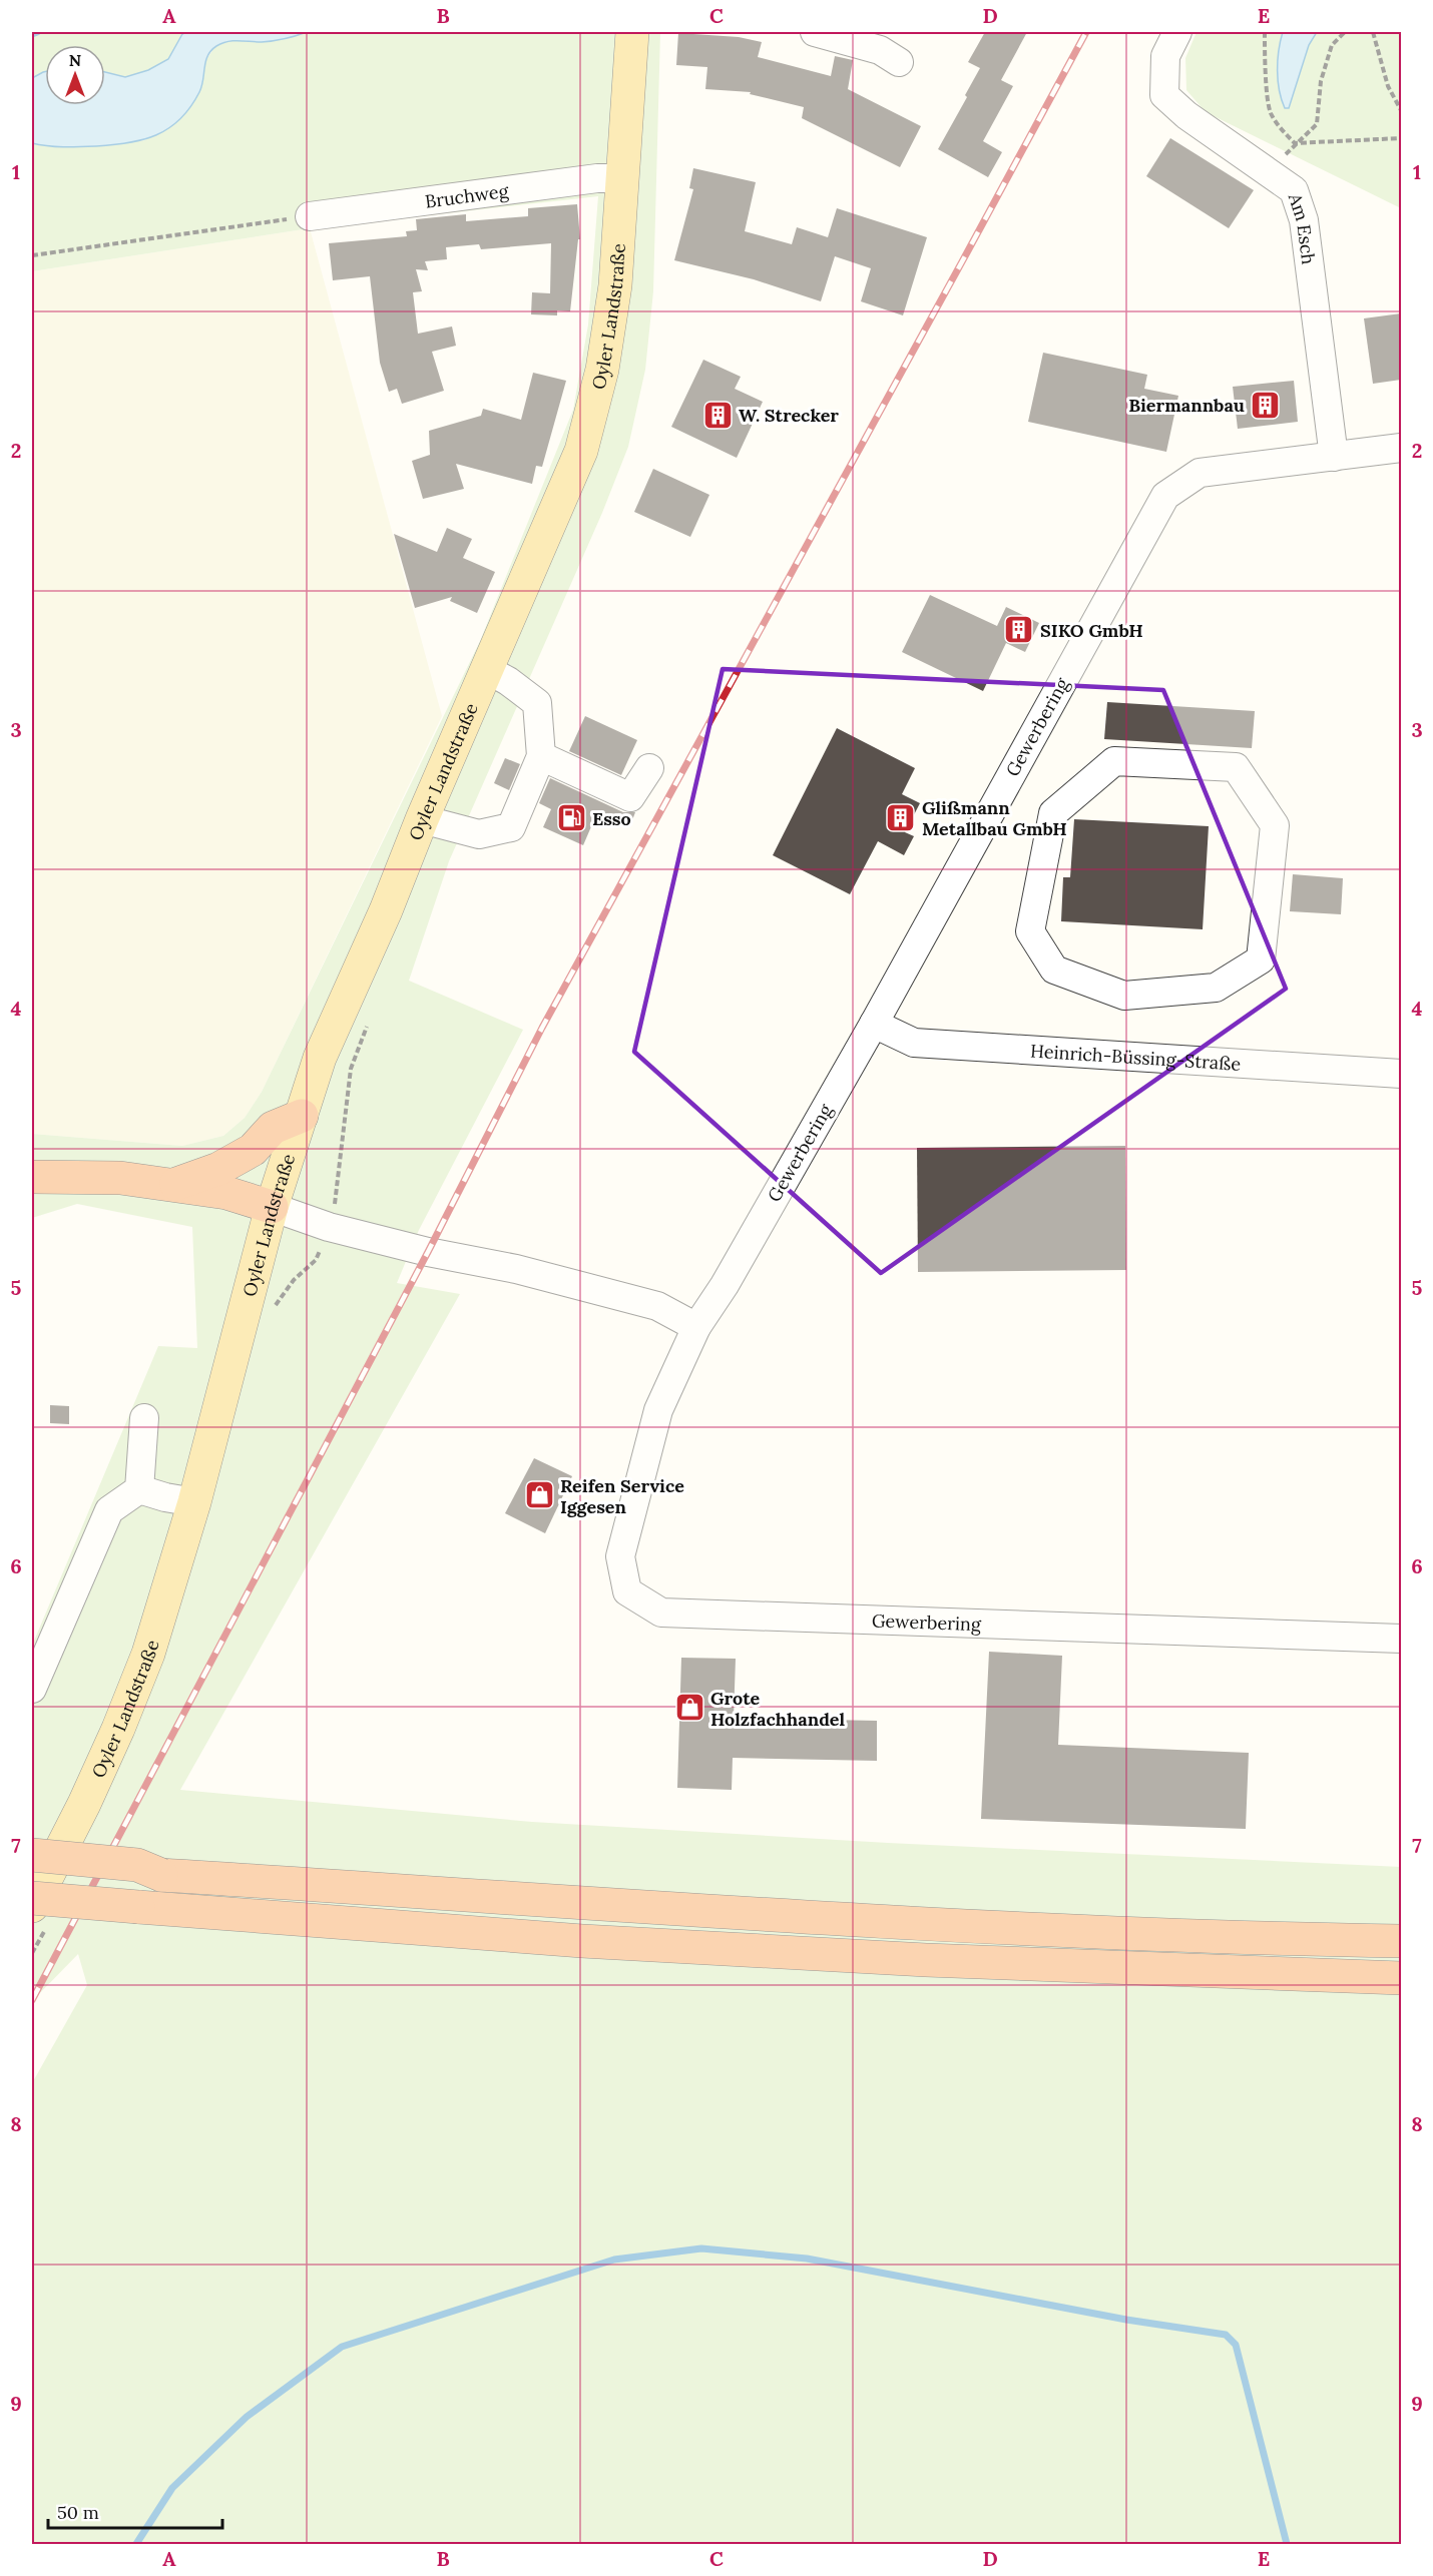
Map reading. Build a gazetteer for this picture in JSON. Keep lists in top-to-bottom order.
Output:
{
  "streets": {
    "main road": ["Oyler Landstraße"],
    "street": [
      "Bruchweg",
      "Am Esch",
      "Gewerbering",
      "Heinrich-Büssing-Straße"
    ]
  },
  "crossings": [
    ["Bruchweg", "Oyler Landstraße"],
    ["Am Esch", "Gewerbering"],
    ["Gewerbering", "Heinrich-Büssing-Straße"]
  ],
  "places": {
    "building": [
      "Biermannbau",
      "W. Strecker",
      "SIKO GmbH",
      "Glißmann Metallbau GmbH"
    ],
    "fuel station": ["Esso"],
    "shop": ["Reifen Service Iggesen", "Grote Holzfachhandel"]
  },
  "scale_bar": "50 m",
  "north": "top",
  "grid": {
    "columns": [
      "A",
      "B",
      "C",
      "D",
      "E"
    ],
    "rows": [
      "1",
      "2",
      "3",
      "4",
      "5",
      "6",
      "7",
      "8",
      "9"
    ]
  }
}
